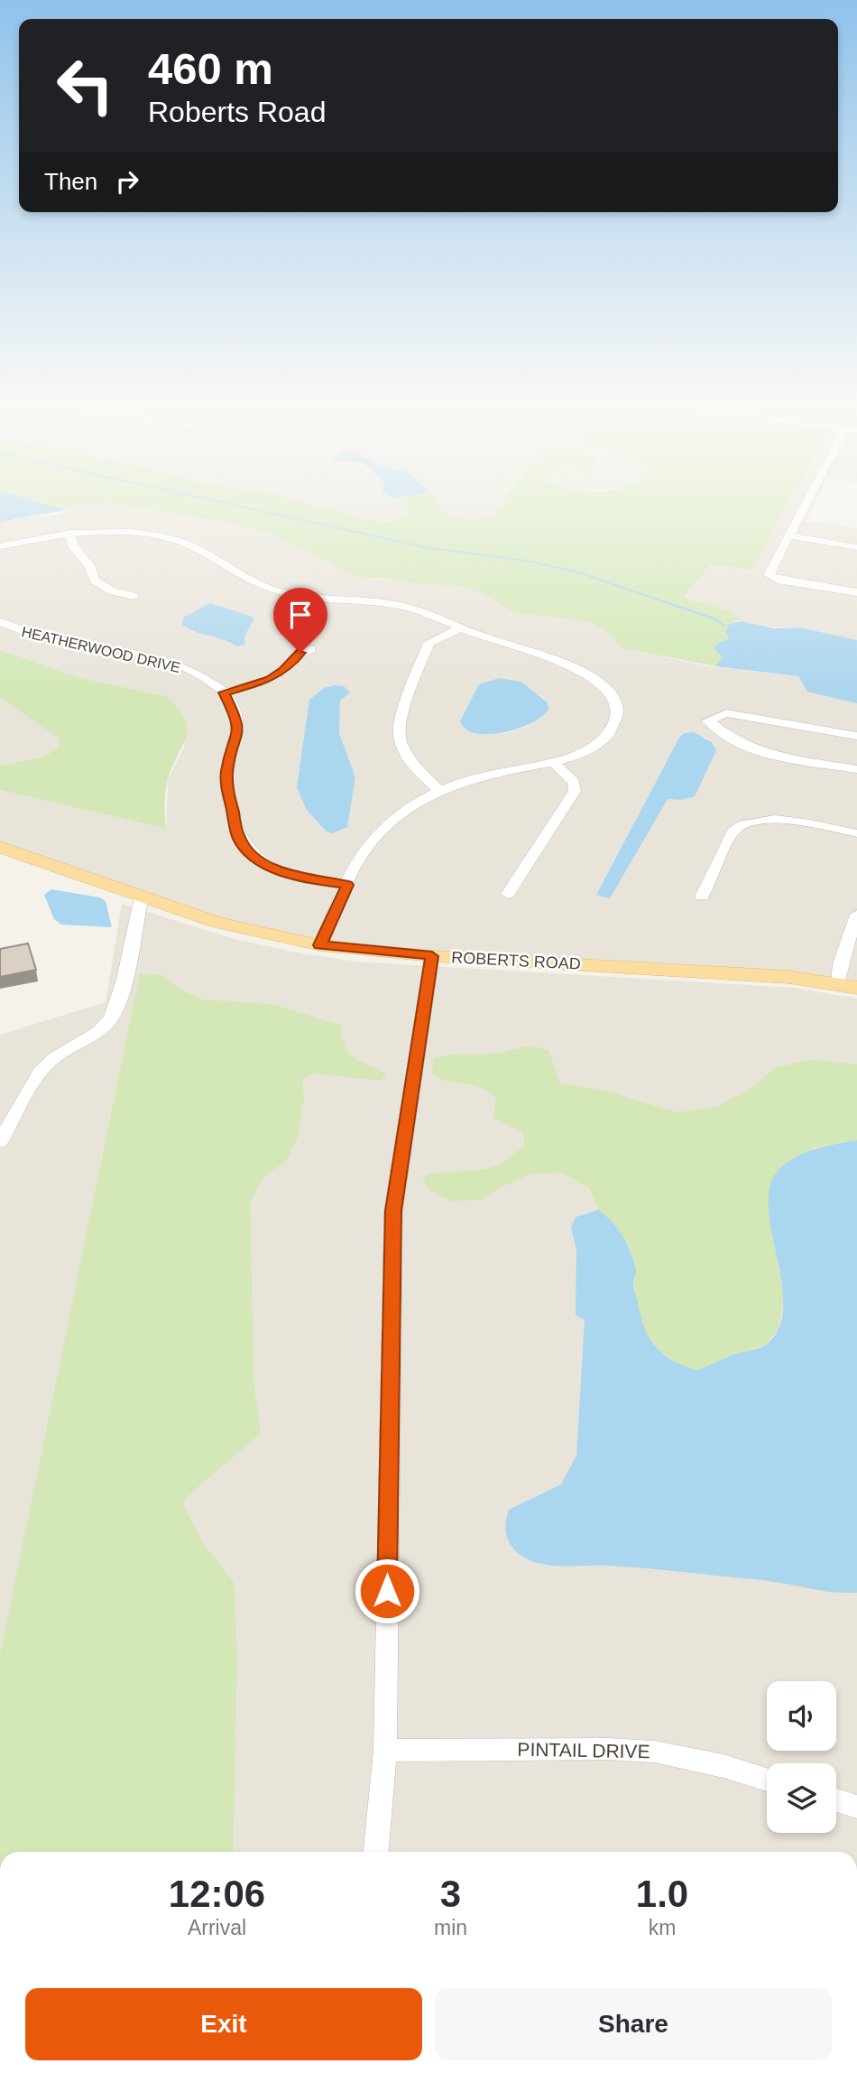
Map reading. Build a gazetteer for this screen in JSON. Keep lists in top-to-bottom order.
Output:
{
  "streets": {
    "main road": ["ROBERTS ROAD"],
    "street": ["HEATHERWOOD DRIVE", "PINTAIL DRIVE"]
  },
  "page": {
    "turn": ["460 m", "Roberts Road"],
    "then": "Then",
    "eta": [
      "12:06",
      "Arrival",
      "3",
      "min",
      "1.0",
      "km"
    ],
    "buttons": ["Exit", "Share"]
  }
}
